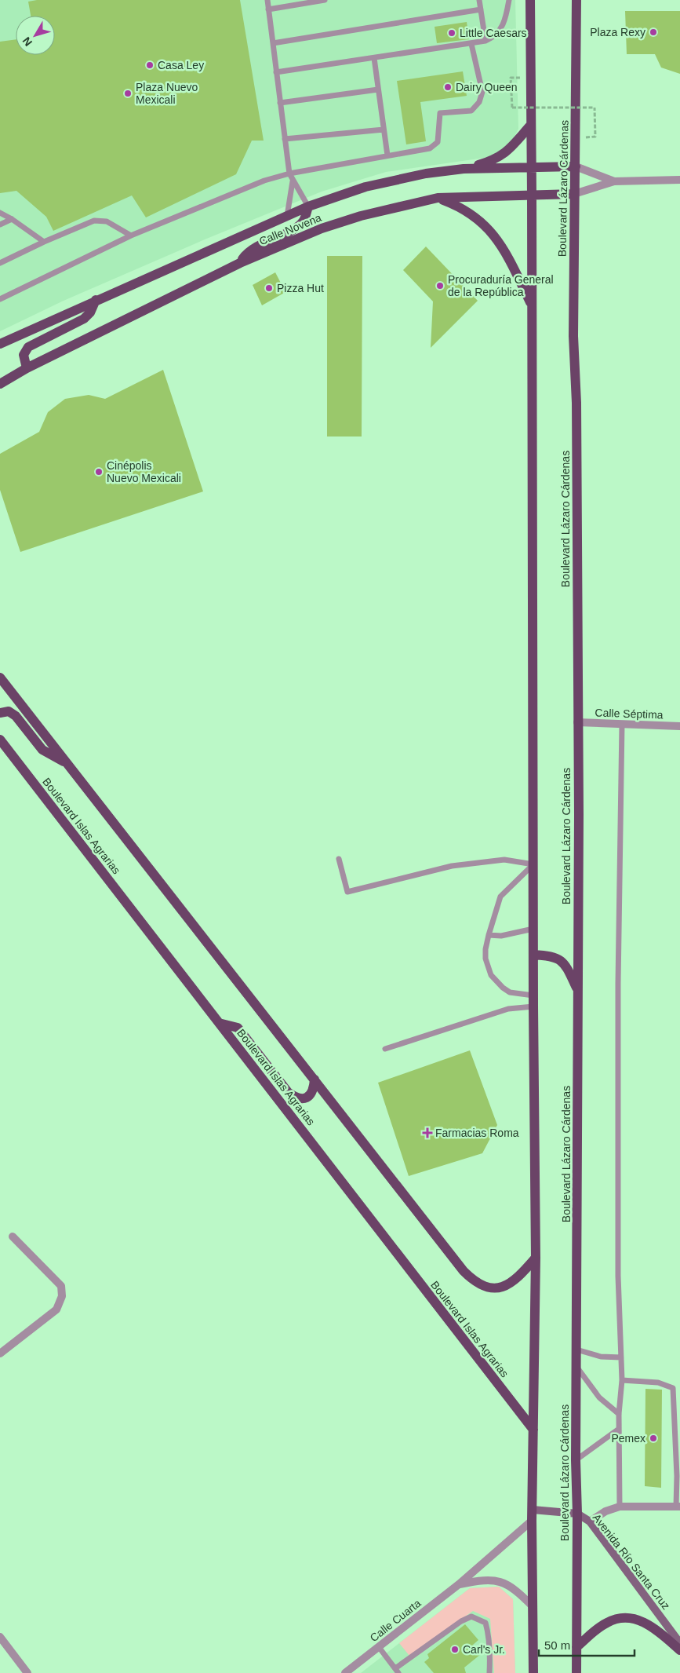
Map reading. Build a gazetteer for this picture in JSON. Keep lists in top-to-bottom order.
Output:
{
  "streets": {
    "main road": [
      "Boulevard Lázaro Cárdenas",
      "Calle Novena",
      "Boulevard Islas Agrarias",
      "Avenida Río Santa Cruz"
    ],
    "street": ["Calle Séptima", "Calle Cuarta"]
  },
  "crossings": [
    ["Boulevard Lázaro Cárdenas", "Calle Novena"],
    ["Boulevard Lázaro Cárdenas", "Calle Séptima"],
    ["Boulevard Lázaro Cárdenas", "Avenida Río Santa Cruz"]
  ],
  "places": {
    "other": [
      "Plaza Rexy",
      "Little Caesars",
      "Casa Ley",
      "Dairy Queen",
      "Plaza Nuevo Mexicali",
      "Procuraduría General de la República",
      "Pizza Hut",
      "Cinépolis Nuevo Mexicali",
      "Pemex",
      "Carl's Jr."
    ],
    "health": ["Farmacias Roma"]
  },
  "scale_bar": "50 m",
  "north": "bottom left"
}
